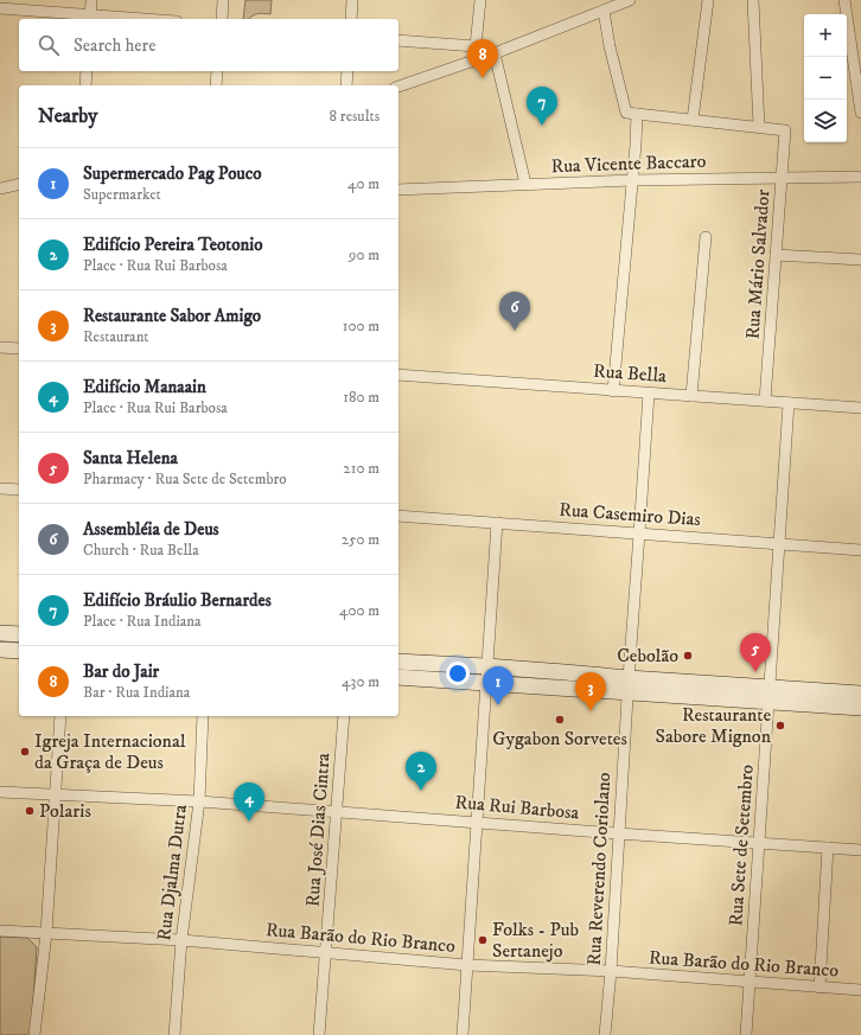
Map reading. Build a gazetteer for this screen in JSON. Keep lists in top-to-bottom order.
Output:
{
  "streets": {
    "street": [
      "Rua Vicente Baccaro",
      "Rua Mário Salvador",
      "Rua Bella",
      "Rua Casemiro Dias",
      "Rua Rui Barbosa",
      "Rua José Dias Cintra",
      "Rua Sete de Setembro",
      "Rua Reverendo Coriolano",
      "Rua Djalma Dutra",
      "Rua Barão do Rio Branco"
    ]
  },
  "crossings": [
    ["Rua Vicente Baccaro", "Rua Mário Salvador"],
    ["Rua Mário Salvador", "Rua Bella"],
    ["Rua Bella", "Rua Sete de Setembro"],
    ["Rua Bella", "Rua Reverendo Coriolano"],
    ["Rua Casemiro Dias", "Rua Sete de Setembro"],
    ["Rua Casemiro Dias", "Rua Reverendo Coriolano"],
    ["Rua Rui Barbosa", "Rua José Dias Cintra"],
    ["Rua Rui Barbosa", "Rua Sete de Setembro"],
    ["Rua Rui Barbosa", "Rua Reverendo Coriolano"],
    ["Rua Rui Barbosa", "Rua Djalma Dutra"],
    ["Rua José Dias Cintra", "Rua Barão do Rio Branco"],
    ["Rua Sete de Setembro", "Rua Barão do Rio Branco"],
    ["Rua Reverendo Coriolano", "Rua Barão do Rio Branco"],
    ["Rua Djalma Dutra", "Rua Barão do Rio Branco"]
  ],
  "places": [
    "Cebolão",
    "Gygabon Sorvetes",
    "Restaurante Sabore Mignon",
    "Igreja Internacional da Graça de Deus",
    "Polaris",
    "Folks - Pub Sertanejo"
  ],
  "page": {
    "map_buttons": ["+", "−"],
    "search": "Search here",
    "pins": [
      "8",
      "7",
      "6",
      "5",
      "1",
      "3",
      "2",
      "4"
    ],
    "heading": ["Nearby", "8 results"],
    "list": [
      {
        "mark": "1",
        "name": "Supermercado Pag Pouco",
        "note": "Supermarket",
        "value": "40 m"
      },
      {
        "mark": "2",
        "name": "Edifício Pereira Teotonio",
        "note": "Place · Rua Rui Barbosa",
        "value": "90 m"
      },
      {
        "mark": "3",
        "name": "Restaurante Sabor Amigo",
        "note": "Restaurant",
        "value": "100 m"
      },
      {
        "mark": "4",
        "name": "Edifício Manaain",
        "note": "Place · Rua Rui Barbosa",
        "value": "180 m"
      },
      {
        "mark": "5",
        "name": "Santa Helena",
        "note": "Pharmacy · Rua Sete de Setembro",
        "value": "210 m"
      },
      {
        "mark": "6",
        "name": "Assembléia de Deus",
        "note": "Church · Rua Bella",
        "value": "250 m"
      },
      {
        "mark": "7",
        "name": "Edifício Bráulio Bernardes",
        "note": "Place · Rua Indiana",
        "value": "400 m"
      },
      {
        "mark": "8",
        "name": "Bar do Jair",
        "note": "Bar · Rua Indiana",
        "value": "430 m"
      }
    ]
  }
}
